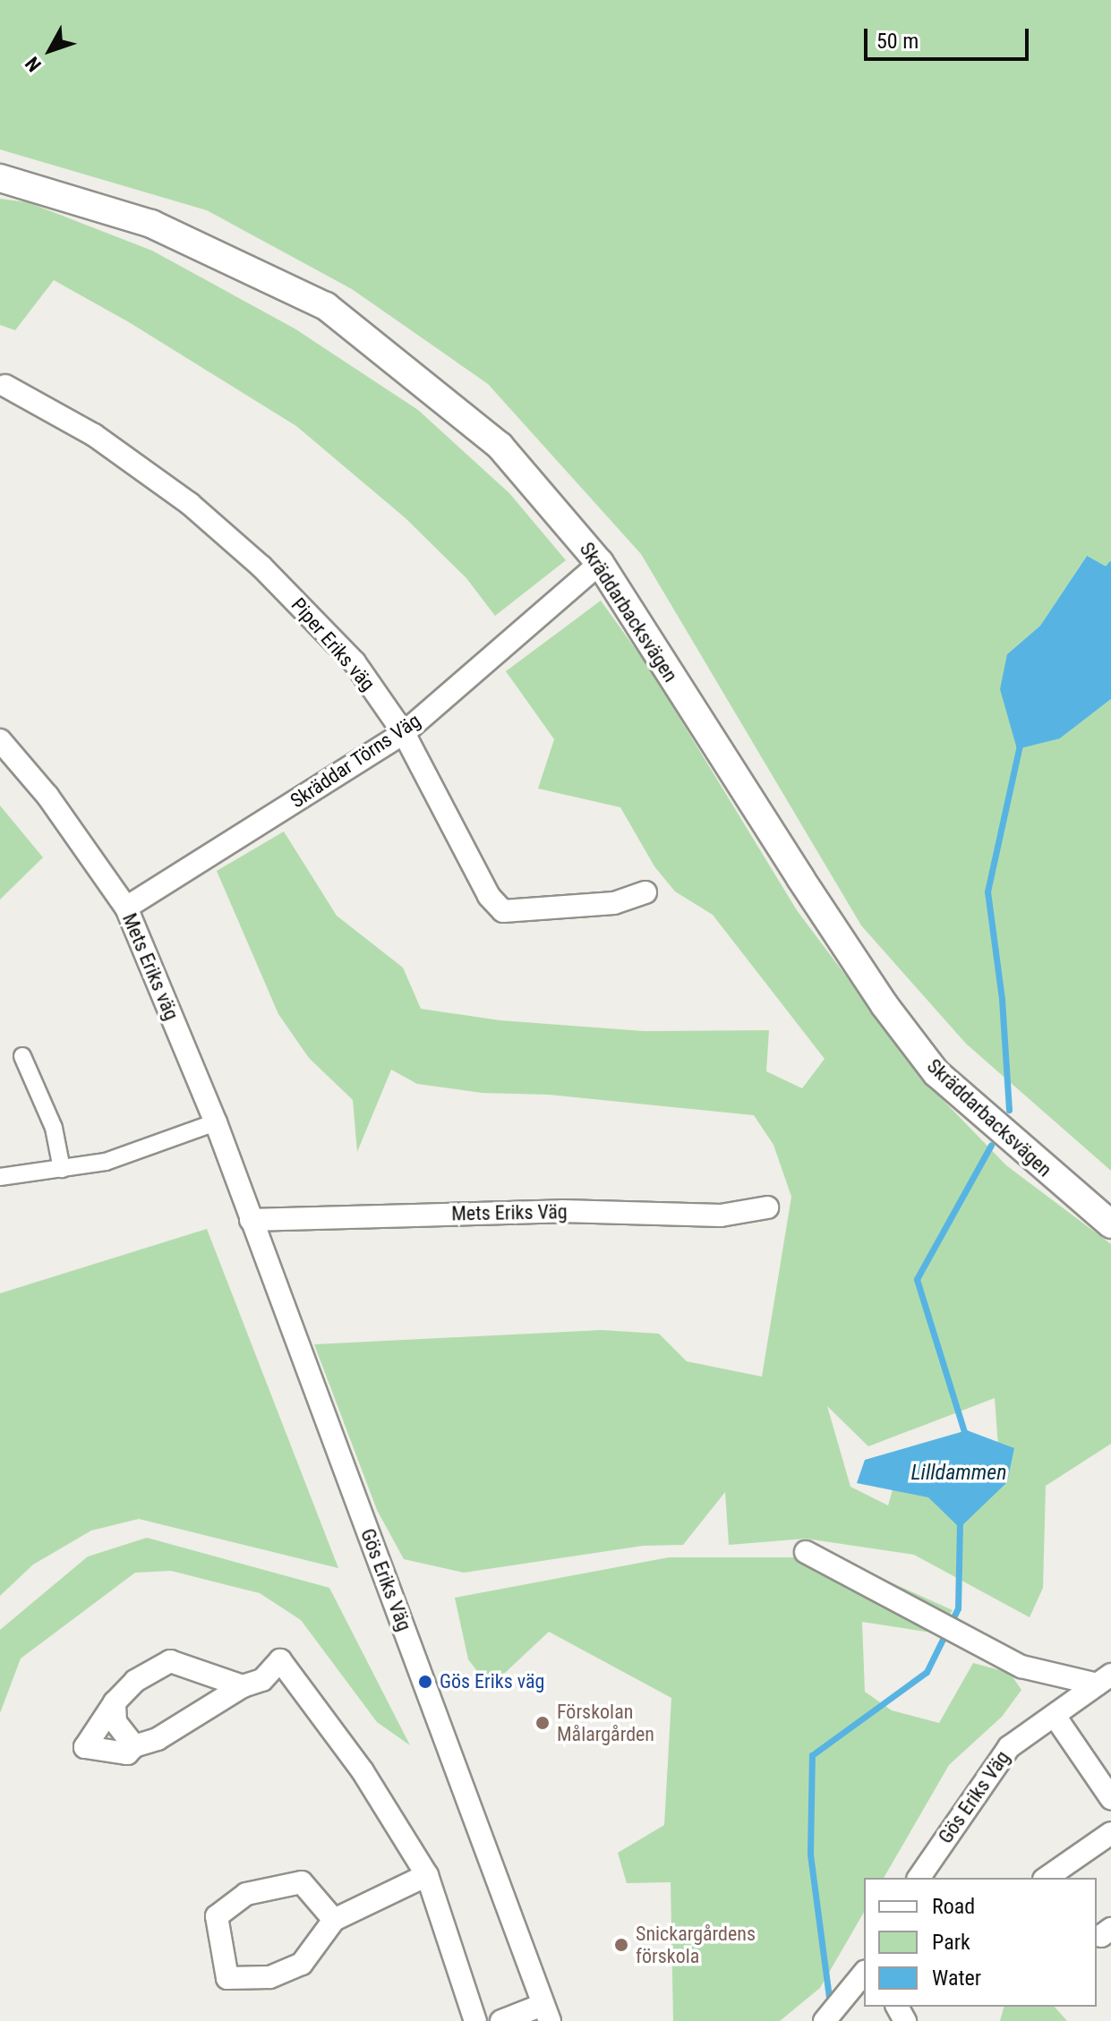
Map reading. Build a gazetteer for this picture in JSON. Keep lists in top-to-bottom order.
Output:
{
  "streets": {
    "street": [
      "Skräddarbacksvägen",
      "Piper Eriks väg",
      "Skräddar Törns Väg",
      "Mets Eriks väg",
      "Mets Eriks Väg",
      "Gös Eriks Väg"
    ]
  },
  "crossings": [
    ["Skräddarbacksvägen", "Skräddar Törns Väg"],
    ["Piper Eriks väg", "Skräddar Törns Väg"],
    ["Skräddar Törns Väg", "Mets Eriks väg"],
    ["Mets Eriks väg", "Mets Eriks Väg"],
    ["Mets Eriks väg", "Gös Eriks Väg"],
    ["Mets Eriks Väg", "Gös Eriks Väg"]
  ],
  "water": ["Lilldammen"],
  "places": ["Gös Eriks väg", "Förskolan Målargården", "Snickargårdens förskola"],
  "legend": ["Road", "Park", "Water"],
  "scale_bar": "50 m",
  "north": "bottom left"
}
